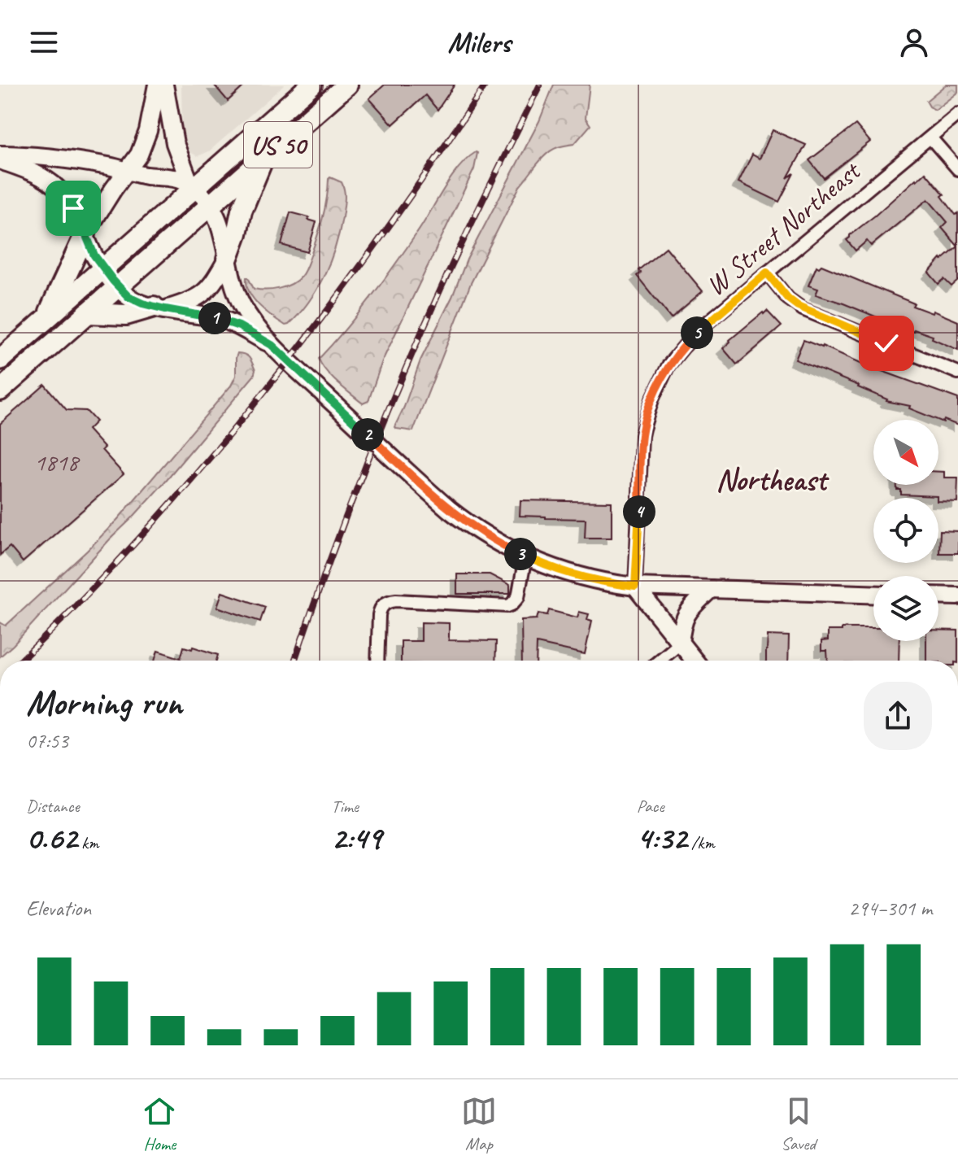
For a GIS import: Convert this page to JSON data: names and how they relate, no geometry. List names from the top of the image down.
{
  "streets": {
    "highway": ["US 50"],
    "street": ["W Street Northeast"]
  },
  "districts": ["Northeast"],
  "house_numbers": ["1818"],
  "north": "bottom right",
  "page": {
    "header": "Milers",
    "pins": [
      "1",
      "5",
      "2",
      "4",
      "3"
    ],
    "heading": ["Morning run", "07:53"],
    "stats": [
      ["Distance", "0.62 km"],
      ["Time", "2:49"],
      ["Pace", "4:32 /km"]
    ],
    "chart": ["Elevation", "294–301 m"],
    "tabs": ["Home", "Map", "Saved"]
  }
}
